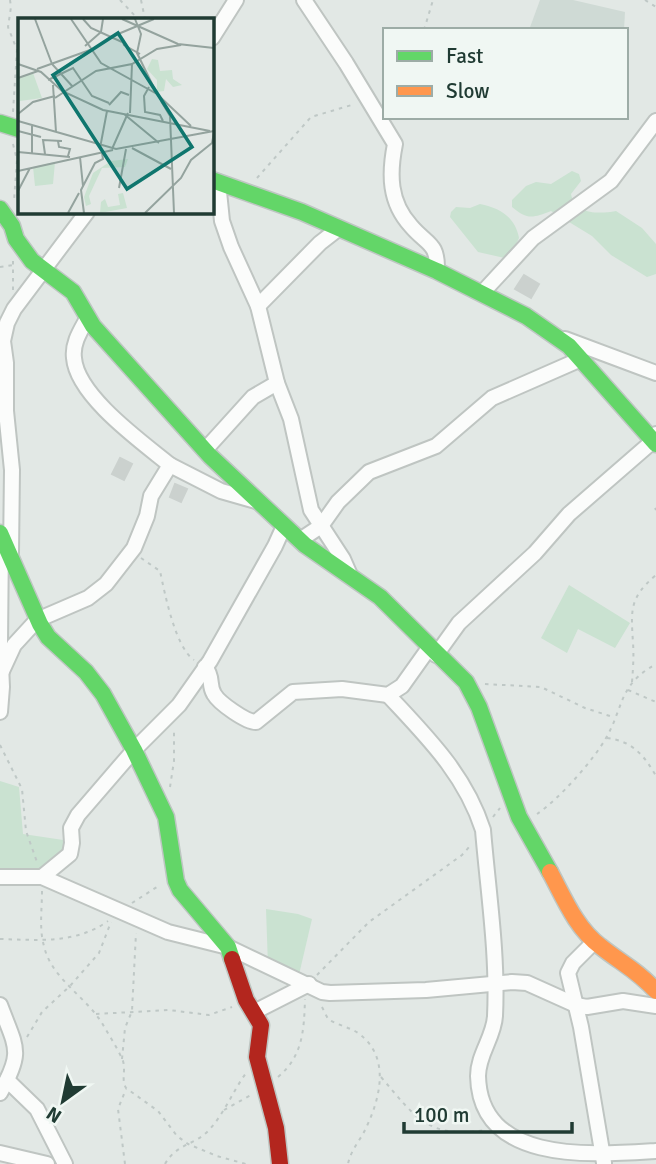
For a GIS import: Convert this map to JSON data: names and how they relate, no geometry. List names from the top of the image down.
{
  "legend": ["Fast", "Slow"],
  "scale_bar": "100 m",
  "north": "bottom left"
}
